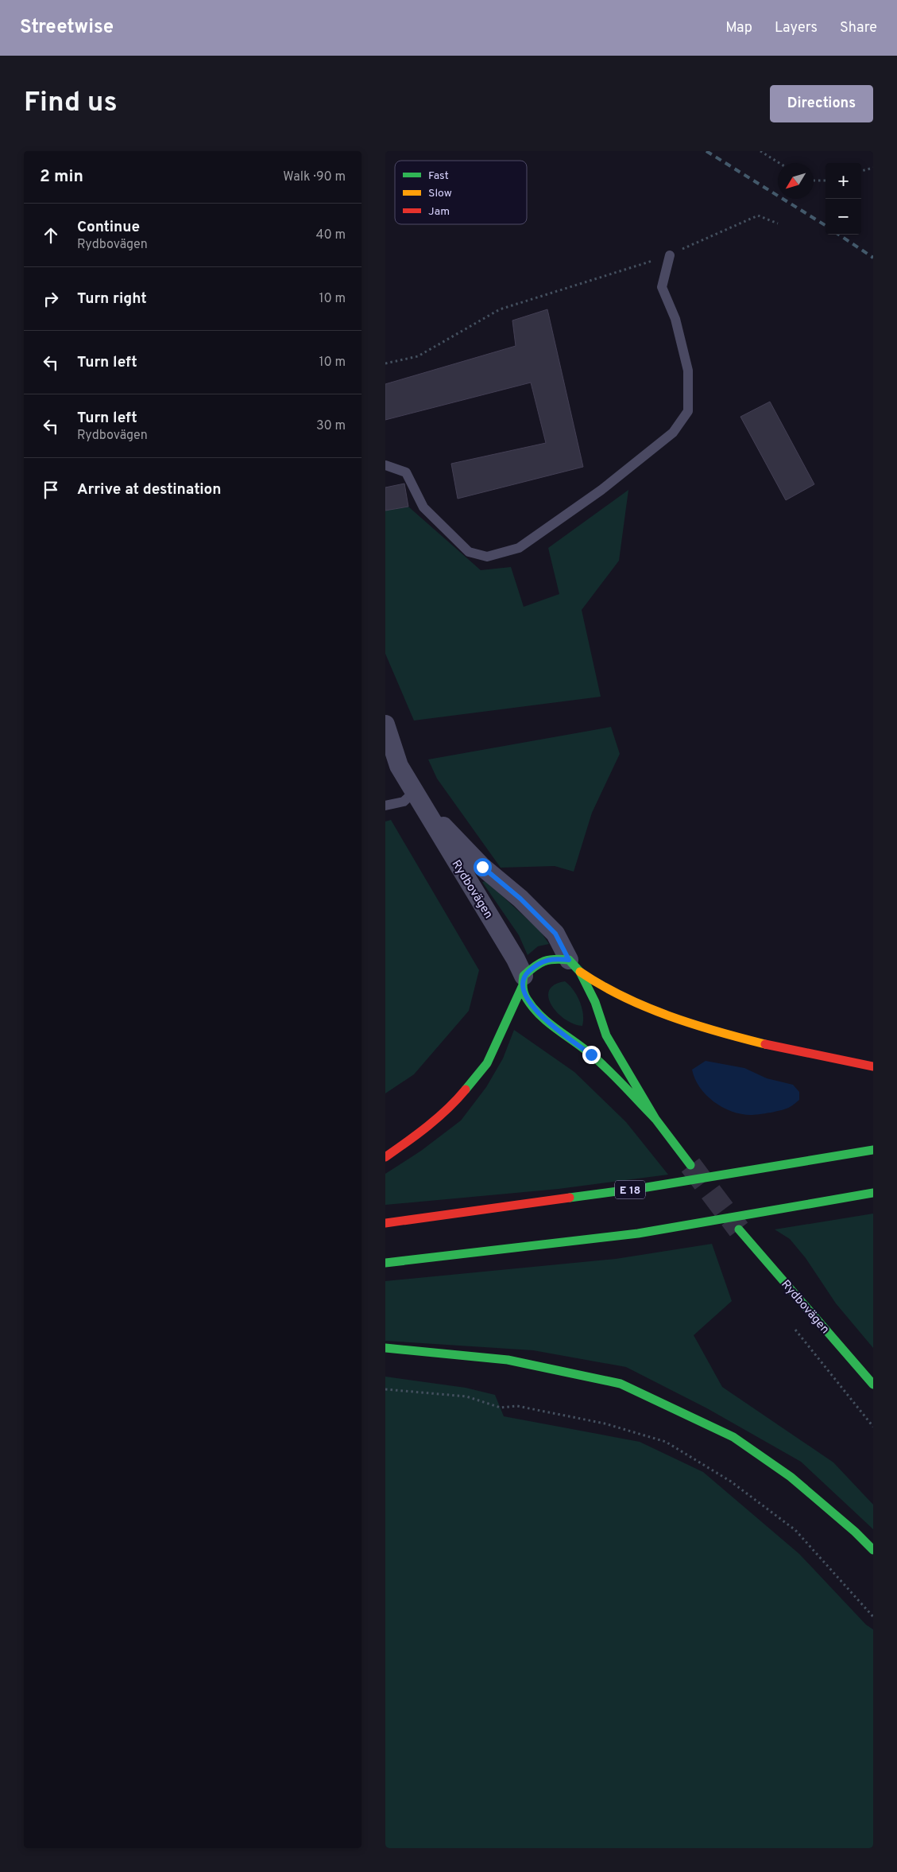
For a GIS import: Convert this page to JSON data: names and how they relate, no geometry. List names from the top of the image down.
{
  "streets": {
    "main road": ["Rydbovägen", "E 18"]
  },
  "legend": ["Fast", "Slow", "Jam"],
  "north": "bottom left",
  "page": {
    "header": "Streetwise",
    "nav": ["Map", "Layers", "Share"],
    "buttons": "Directions",
    "title": "Find us",
    "heading": ["2 min", "Walk · 90 m"],
    "map_buttons": ["+", "−"],
    "list": [
      ["Continue", "Rydbovägen", "40 m"],
      ["Turn right", "10 m"],
      ["Turn left", "10 m"],
      ["Turn left", "Rydbovägen", "30 m"],
      "Arrive at destination"
    ]
  }
}
